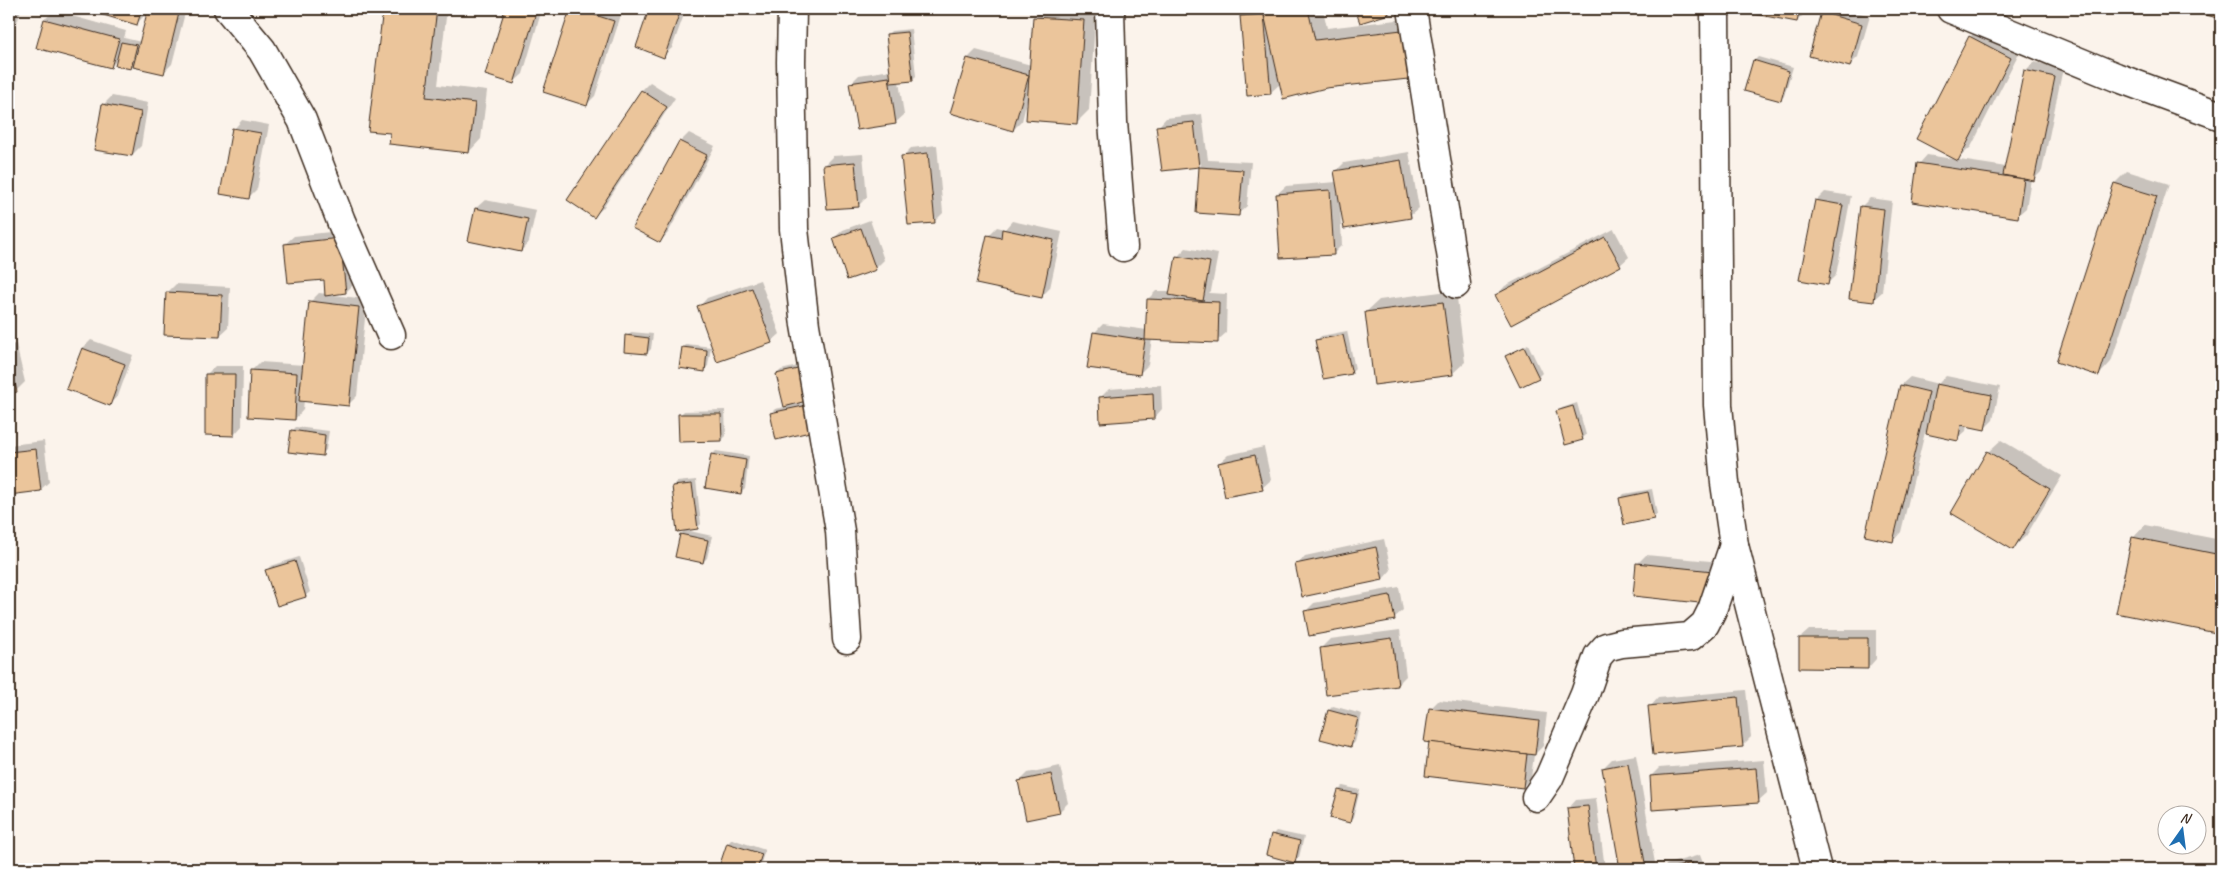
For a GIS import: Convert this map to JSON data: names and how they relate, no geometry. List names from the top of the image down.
{
  "north": "top"
}
